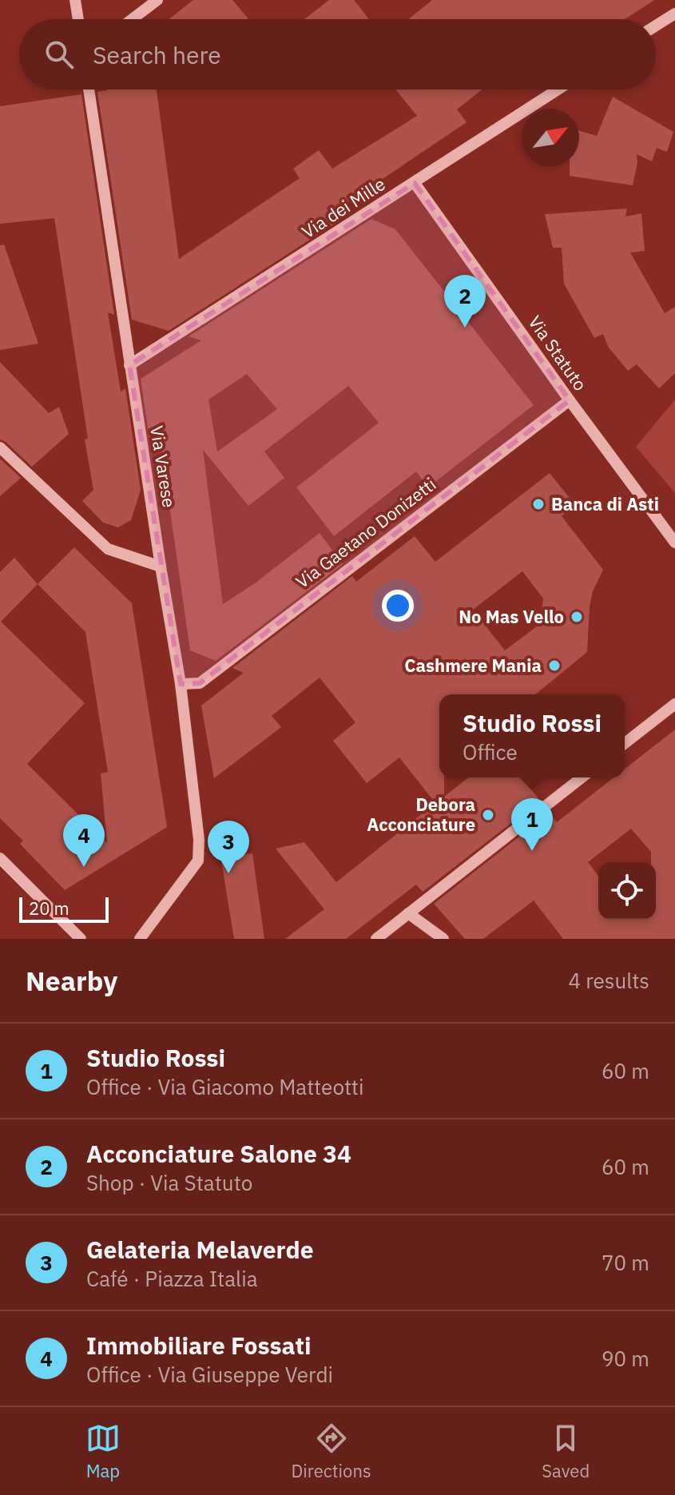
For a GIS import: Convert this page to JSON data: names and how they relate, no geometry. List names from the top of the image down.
{
  "streets": {
    "street": [
      "Via dei Mille",
      "Via Statuto",
      "Via Varese",
      "Via Gaetano Donizetti"
    ]
  },
  "crossings": [
    ["Via dei Mille", "Via Statuto"],
    ["Via dei Mille", "Via Varese"],
    ["Via Statuto", "Via Gaetano Donizetti"],
    ["Via Varese", "Via Gaetano Donizetti"]
  ],
  "places": [
    "Banca di Asti",
    "No Mas Vello",
    "Cashmere Mania",
    "Debora Acconciature"
  ],
  "scale_bar": "20 m",
  "north": "top right",
  "page": {
    "search": "Search here",
    "pins": [
      "2",
      "1",
      "4",
      "3"
    ],
    "popup": ["Studio Rossi", "Office"],
    "scale": "20 m",
    "heading": ["Nearby", "4 results"],
    "list": [
      {
        "mark": "1",
        "name": "Studio Rossi",
        "note": "Office · Via Giacomo Matteotti",
        "value": "60 m"
      },
      {
        "mark": "2",
        "name": "Acconciature Salone 34",
        "note": "Shop · Via Statuto",
        "value": "60 m"
      },
      {
        "mark": "3",
        "name": "Gelateria Melaverde",
        "note": "Café · Piazza Italia",
        "value": "70 m"
      },
      {
        "mark": "4",
        "name": "Immobiliare Fossati",
        "note": "Office · Via Giuseppe Verdi",
        "value": "90 m"
      }
    ],
    "nav": ["Map", "Directions", "Saved"]
  }
}
